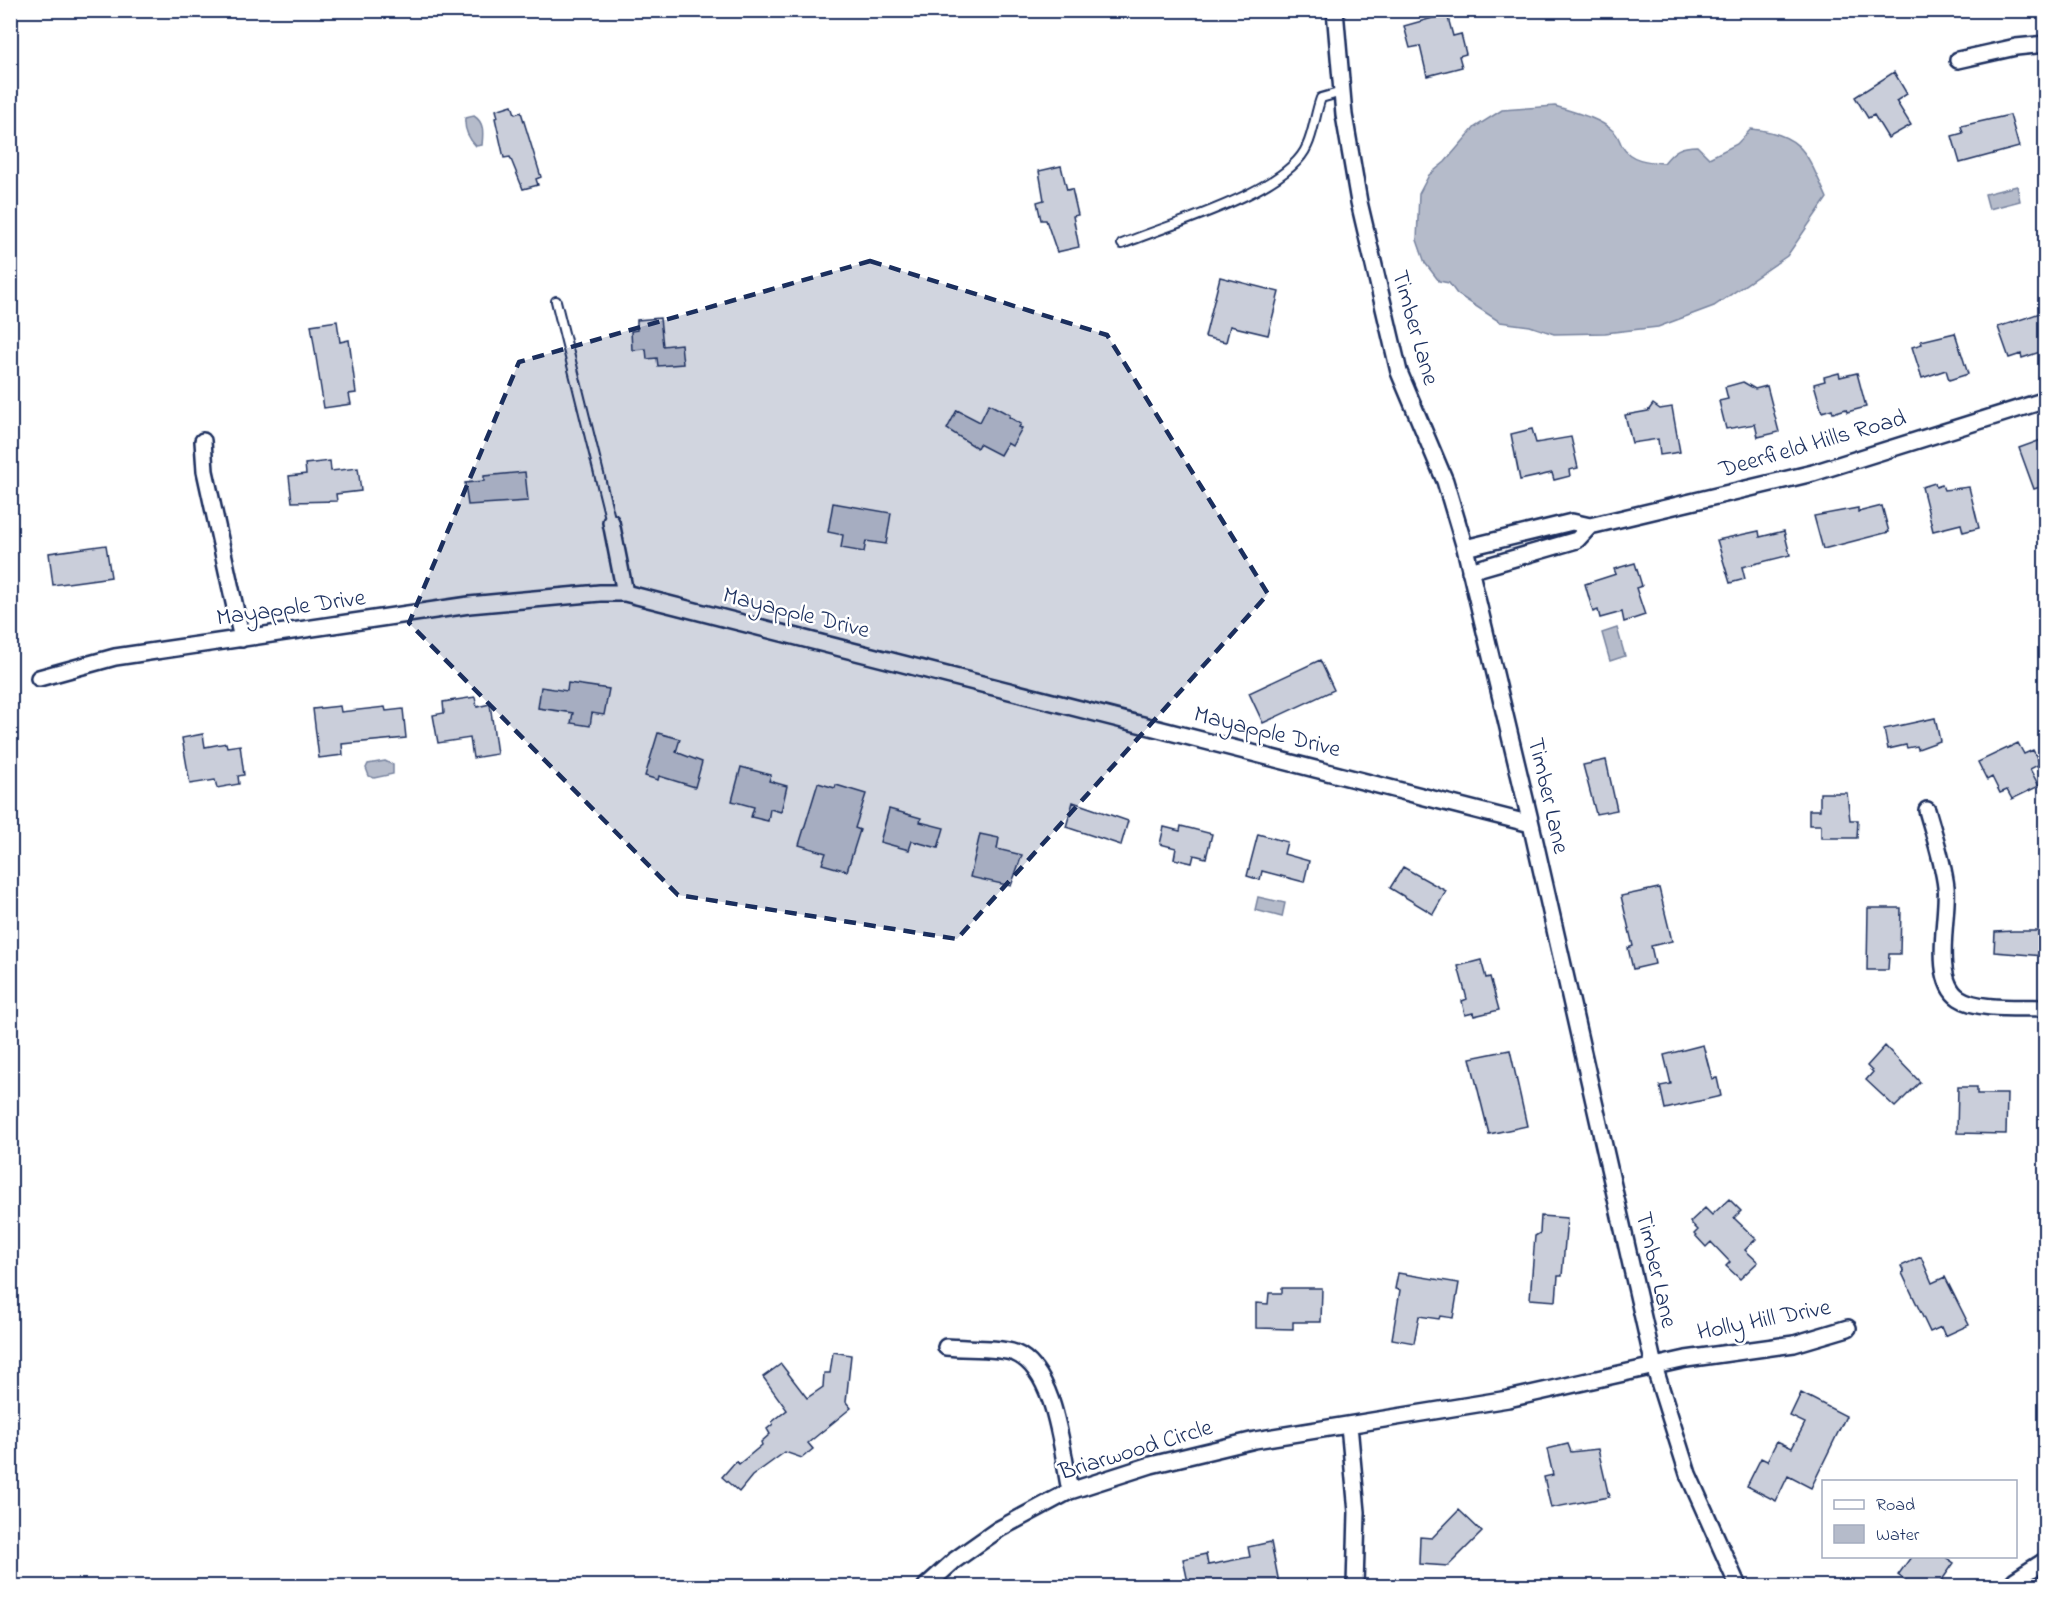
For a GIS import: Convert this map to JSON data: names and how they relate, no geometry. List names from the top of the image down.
{
  "streets": {
    "street": [
      "Timber Lane",
      "Deerfield Hills Road",
      "Mayapple Drive",
      "Holly Hill Drive",
      "Briarwood Circle"
    ]
  },
  "crossings": [
    ["Timber Lane", "Deerfield Hills Road"],
    ["Timber Lane", "Mayapple Drive"],
    ["Timber Lane", "Holly Hill Drive"],
    ["Timber Lane", "Briarwood Circle"],
    ["Holly Hill Drive", "Briarwood Circle"]
  ],
  "legend": ["Road", "Water"]
}
